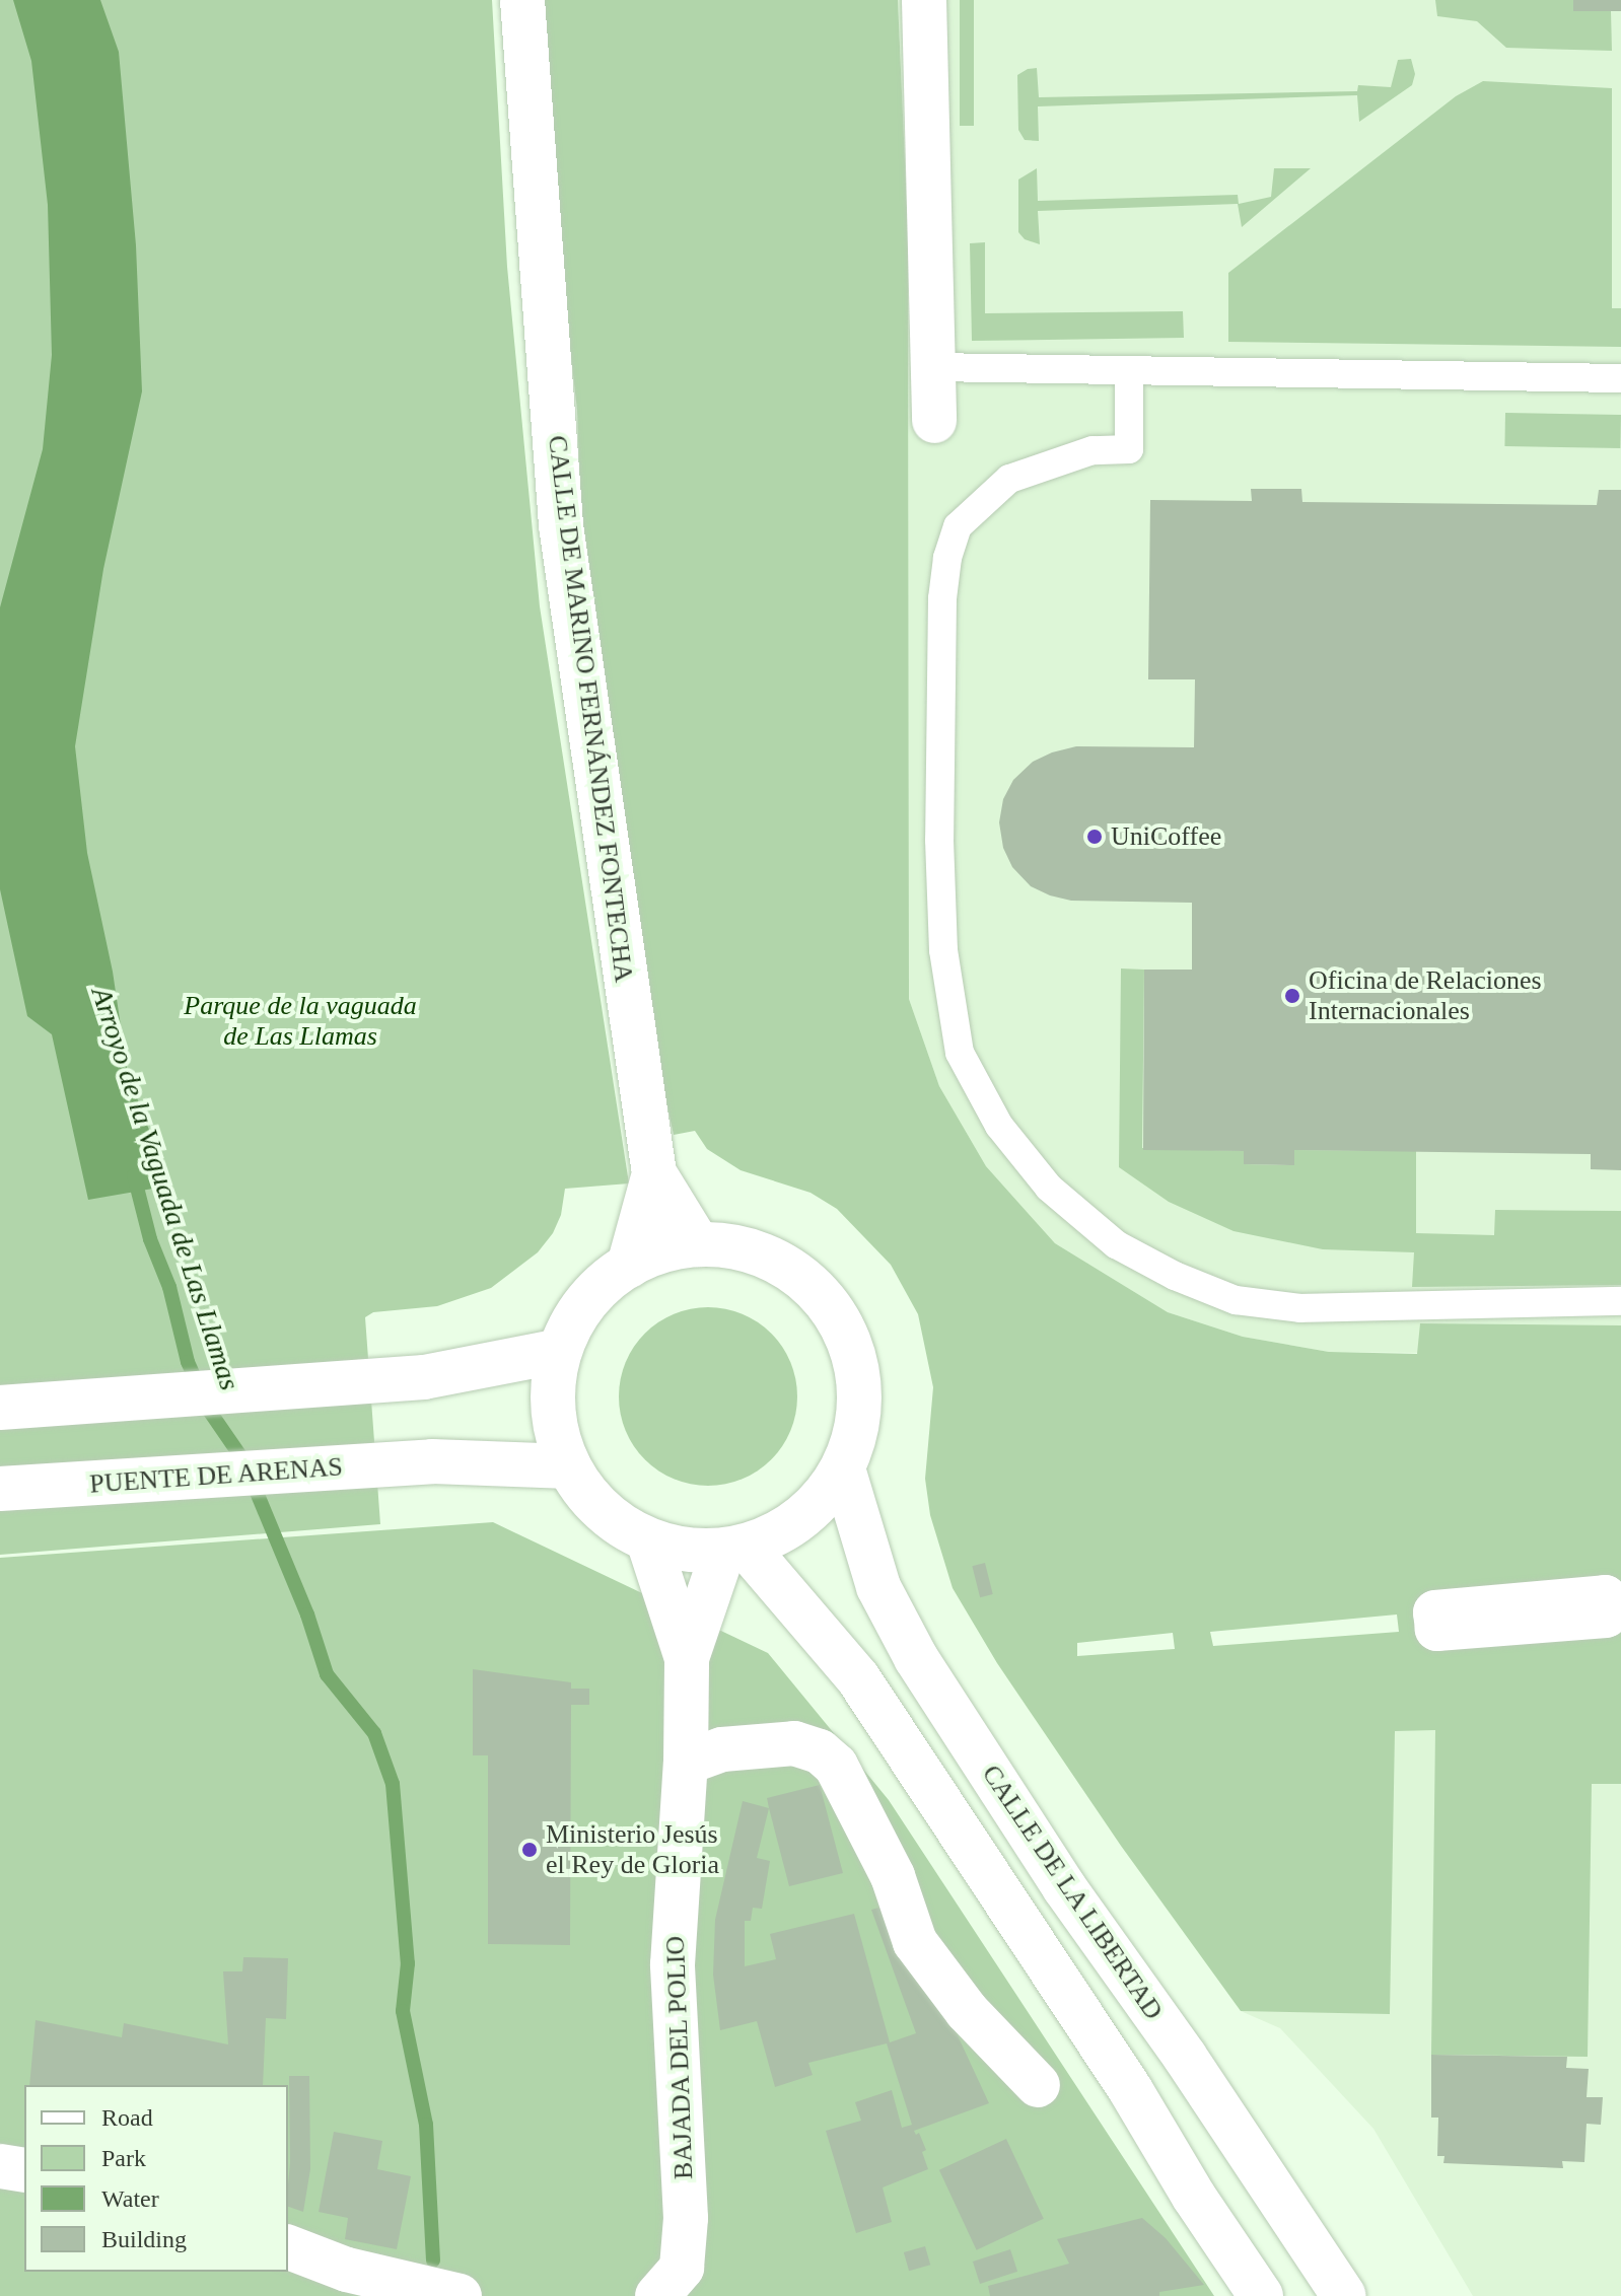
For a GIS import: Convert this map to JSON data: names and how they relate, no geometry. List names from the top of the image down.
{
  "streets": {
    "street": [
      "CALLE DE MARINO FERNÁNDEZ FONTECHA",
      "PUENTE DE ARENAS",
      "CALLE DE LA LIBERTAD",
      "BAJADA DEL POLIO"
    ]
  },
  "water": ["Arroyo de la Vaguada de Las Llamas"],
  "parks": ["Parque de la vaguada de Las Llamas"],
  "places": ["UniCoffee", "Oficina de Relaciones Internacionales", "Ministerio Jesús el Rey de Gloria"],
  "legend": [
    "Road",
    "Park",
    "Water",
    "Building"
  ]
}
